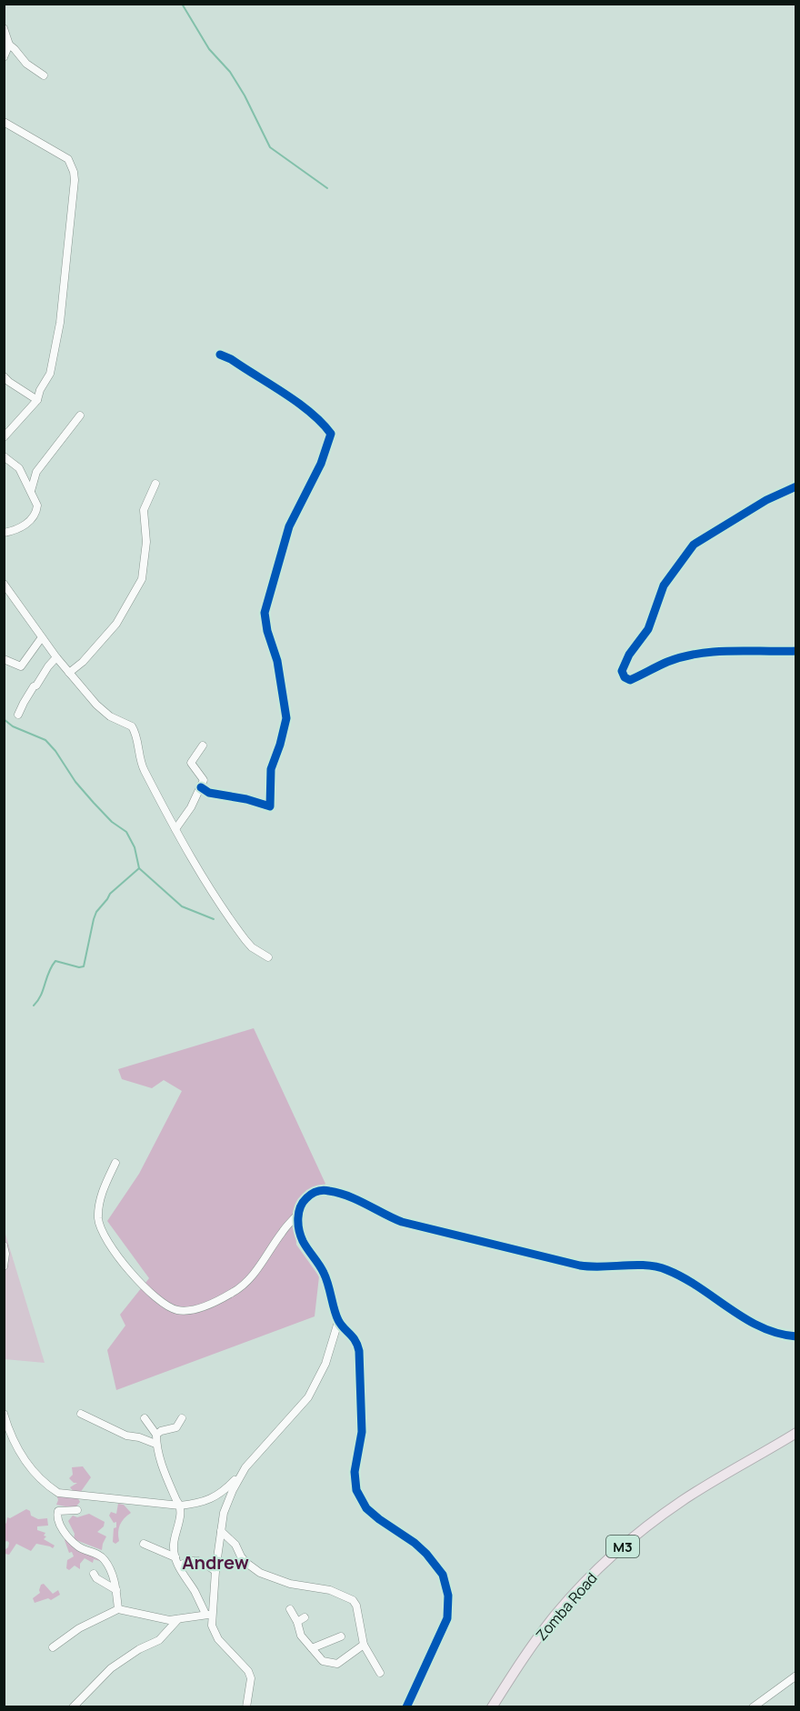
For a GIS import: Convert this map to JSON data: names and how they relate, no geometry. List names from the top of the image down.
{
  "streets": {
    "highway": ["M3", "Zomba Road"]
  },
  "districts": ["Andrew"]
}
